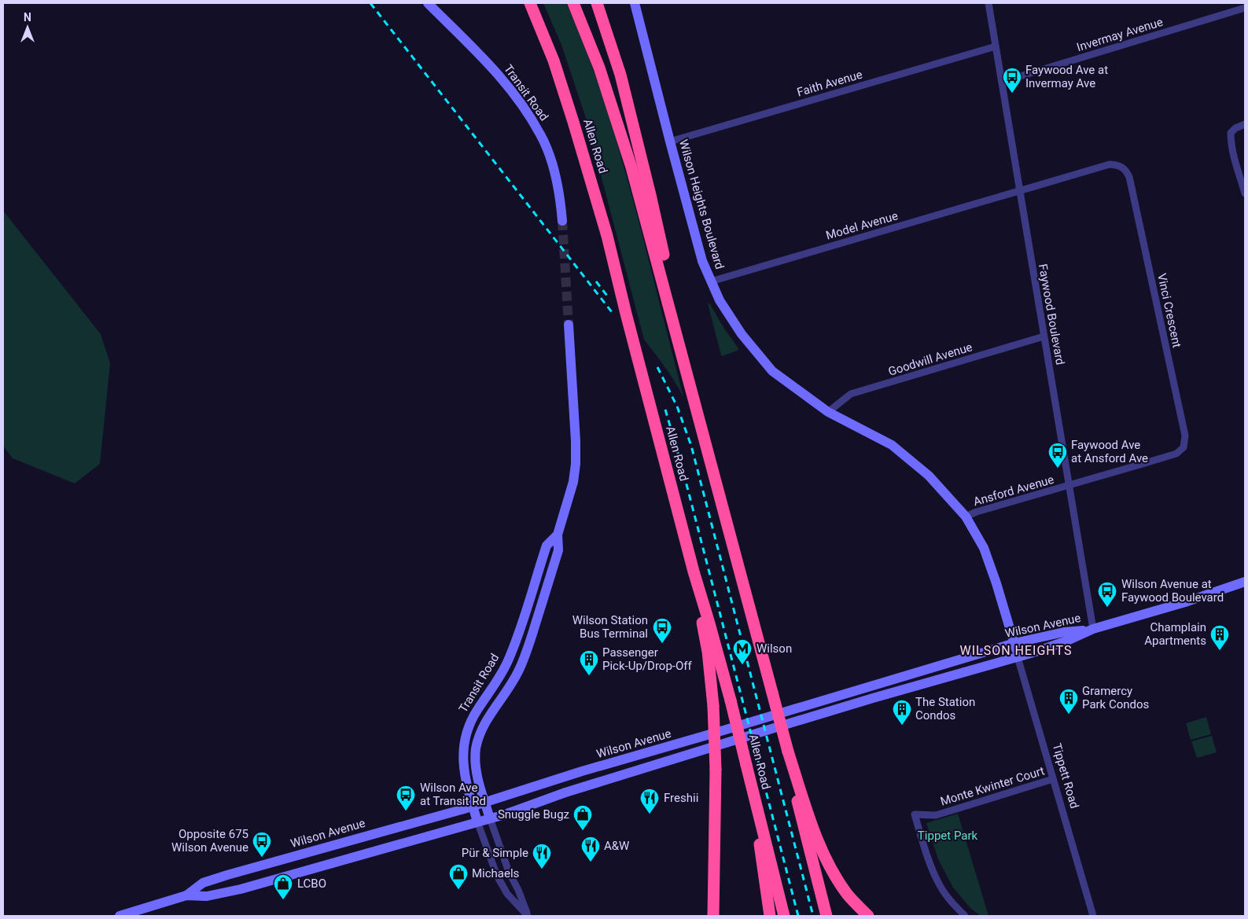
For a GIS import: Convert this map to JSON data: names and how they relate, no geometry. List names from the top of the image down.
{
  "streets": {
    "highway": ["Allen Road"],
    "main road": [
      "Transit Road",
      "Wilson Heights Boulevard",
      "Wilson Avenue",
      "Tippett Road"
    ],
    "street": [
      "Invermay Avenue",
      "Faith Avenue",
      "Model Avenue",
      "Vinci Crescent",
      "Faywood Boulevard",
      "Goodwill Avenue",
      "Ansford Avenue",
      "Monte Kwinter Court"
    ]
  },
  "crossings": [
    ["Invermay Avenue", "Faywood Boulevard"],
    ["Faith Avenue", "Wilson Heights Boulevard"],
    ["Faith Avenue", "Faywood Boulevard"],
    ["Transit Road", "Wilson Avenue"],
    ["Wilson Heights Boulevard", "Model Avenue"],
    ["Wilson Heights Boulevard", "Goodwill Avenue"],
    ["Wilson Heights Boulevard", "Ansford Avenue"],
    ["Wilson Heights Boulevard", "Wilson Avenue"],
    ["Wilson Heights Boulevard", "Tippett Road"],
    ["Model Avenue", "Vinci Crescent"],
    ["Model Avenue", "Faywood Boulevard"],
    ["Vinci Crescent", "Faywood Boulevard"],
    ["Vinci Crescent", "Ansford Avenue"],
    ["Faywood Boulevard", "Goodwill Avenue"],
    ["Faywood Boulevard", "Ansford Avenue"],
    ["Faywood Boulevard", "Wilson Avenue"],
    ["Wilson Avenue", "Tippett Road"],
    ["Tippett Road", "Monte Kwinter Court"]
  ],
  "districts": ["WILSON HEIGHTS"],
  "parks": ["Tippet Park"],
  "places": {
    "bus stop": [
      "Faywood Ave at Invermay Ave",
      "Faywood Ave at Ansford Ave",
      "Wilson Avenue at Faywood Boulevard",
      "Wilson Station Bus Terminal",
      "Wilson Ave at Transit Rd",
      "Opposite 675 Wilson Avenue"
    ],
    "building": [
      "Champlain Apartments",
      "Passenger Pick-Up/Drop-Off",
      "Gramercy Park Condos",
      "The Station Condos"
    ],
    "metro station": ["Wilson"],
    "restaurant": ["Freshii", "A&W", "Pür & Simple"],
    "shop": ["Snuggle Bugz", "Michaels", "LCBO"]
  },
  "north": "top"
}
